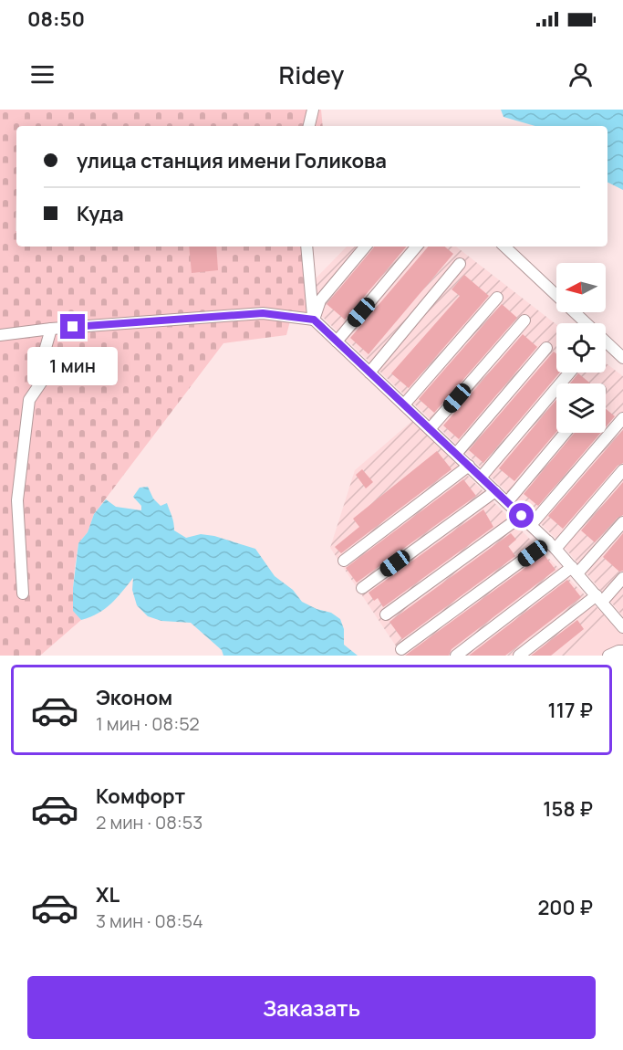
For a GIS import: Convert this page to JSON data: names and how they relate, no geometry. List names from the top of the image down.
{
  "north": "left",
  "page": {
    "status": "08:50",
    "header": "Ridey",
    "banner": ["улица станция имени Голикова", "Куда"],
    "bubble": "1 мин",
    "list": [
      {
        "name": "Эконом",
        "note": "1 мин · 08:52",
        "value": "117 ₽"
      },
      {
        "name": "Комфорт",
        "note": "2 мин · 08:53",
        "value": "158 ₽"
      },
      {
        "name": "XL",
        "note": "3 мин · 08:54",
        "value": "200 ₽"
      }
    ],
    "buttons": "Заказать"
  }
}
